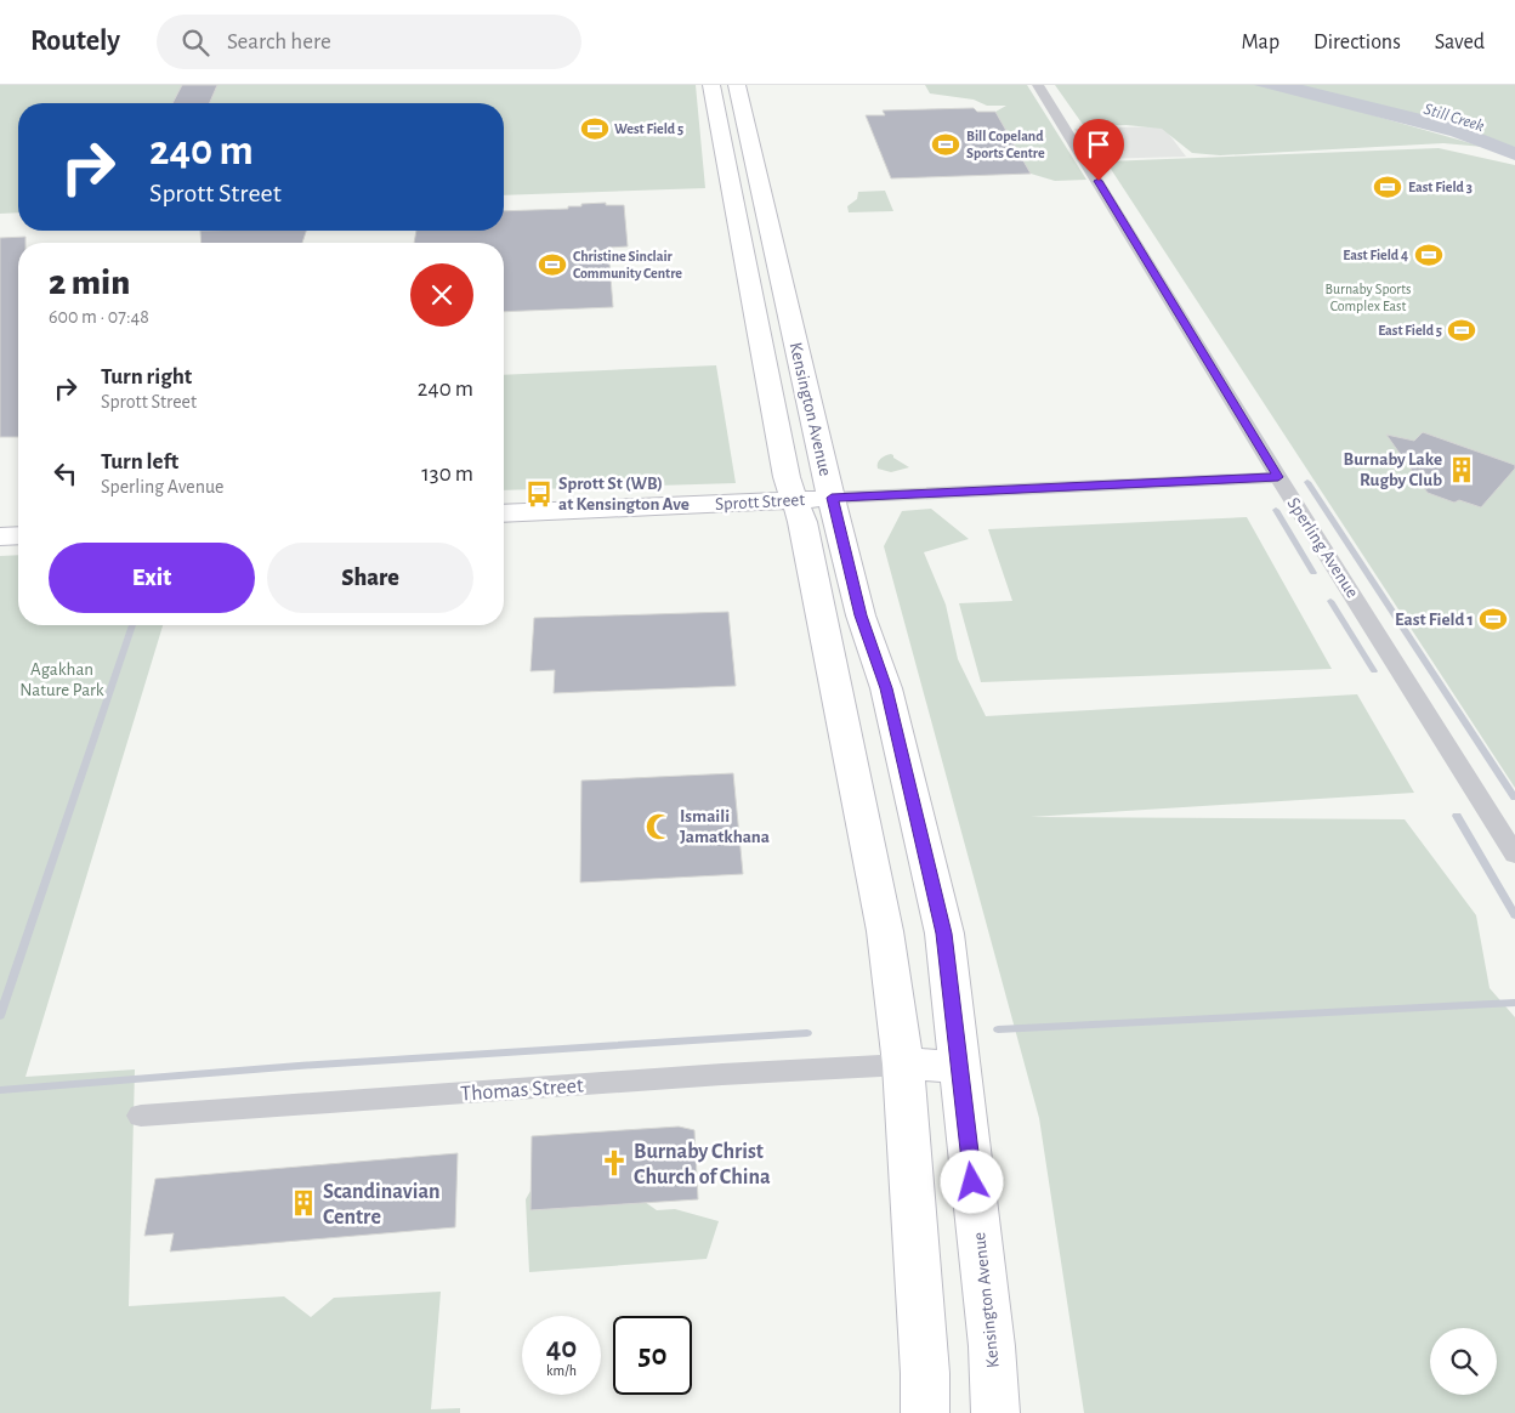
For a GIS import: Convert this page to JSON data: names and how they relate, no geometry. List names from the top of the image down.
{
  "streets": {
    "main road": ["Kensington Avenue", "Sprott Street"],
    "street": ["Sperling Avenue", "Thomas Street"]
  },
  "crossings": [
    ["Kensington Avenue", "Sprott Street"],
    ["Kensington Avenue", "Thomas Street"],
    ["Sprott Street", "Sperling Avenue"]
  ],
  "water": ["Still Creek"],
  "parks": ["Burnaby Sports Complex East", "Agakhan Nature Park"],
  "places": {
    "sports": [
      "West Field 5",
      "Bill Copeland Sports Centre",
      "East Field 3",
      "East Field 4",
      "Christine Sinclair Community Centre",
      "East Field 5",
      "East Field 1"
    ],
    "building": ["Burnaby Lake Rugby Club", "Scandinavian Centre"],
    "bus stop": ["Sprott St (WB) at Kensington Ave"],
    "mosque": ["Ismaili Jamatkhana"],
    "church": ["Burnaby Christ Church of China"]
  },
  "page": {
    "header": "Routely",
    "search": "Search here",
    "nav": ["Map", "Directions", "Saved"],
    "turn": ["240 m", "Sprott Street"],
    "heading": ["2 min", "600 m · 07:48"],
    "list": [
      {
        "name": "Turn right",
        "note": "Sprott Street",
        "value": "240 m"
      },
      {
        "name": "Turn left",
        "note": "Sperling Avenue",
        "value": "130 m"
      }
    ],
    "buttons": ["Exit", "Share"],
    "speed": "40 km/h",
    "limit": "50"
  }
}
